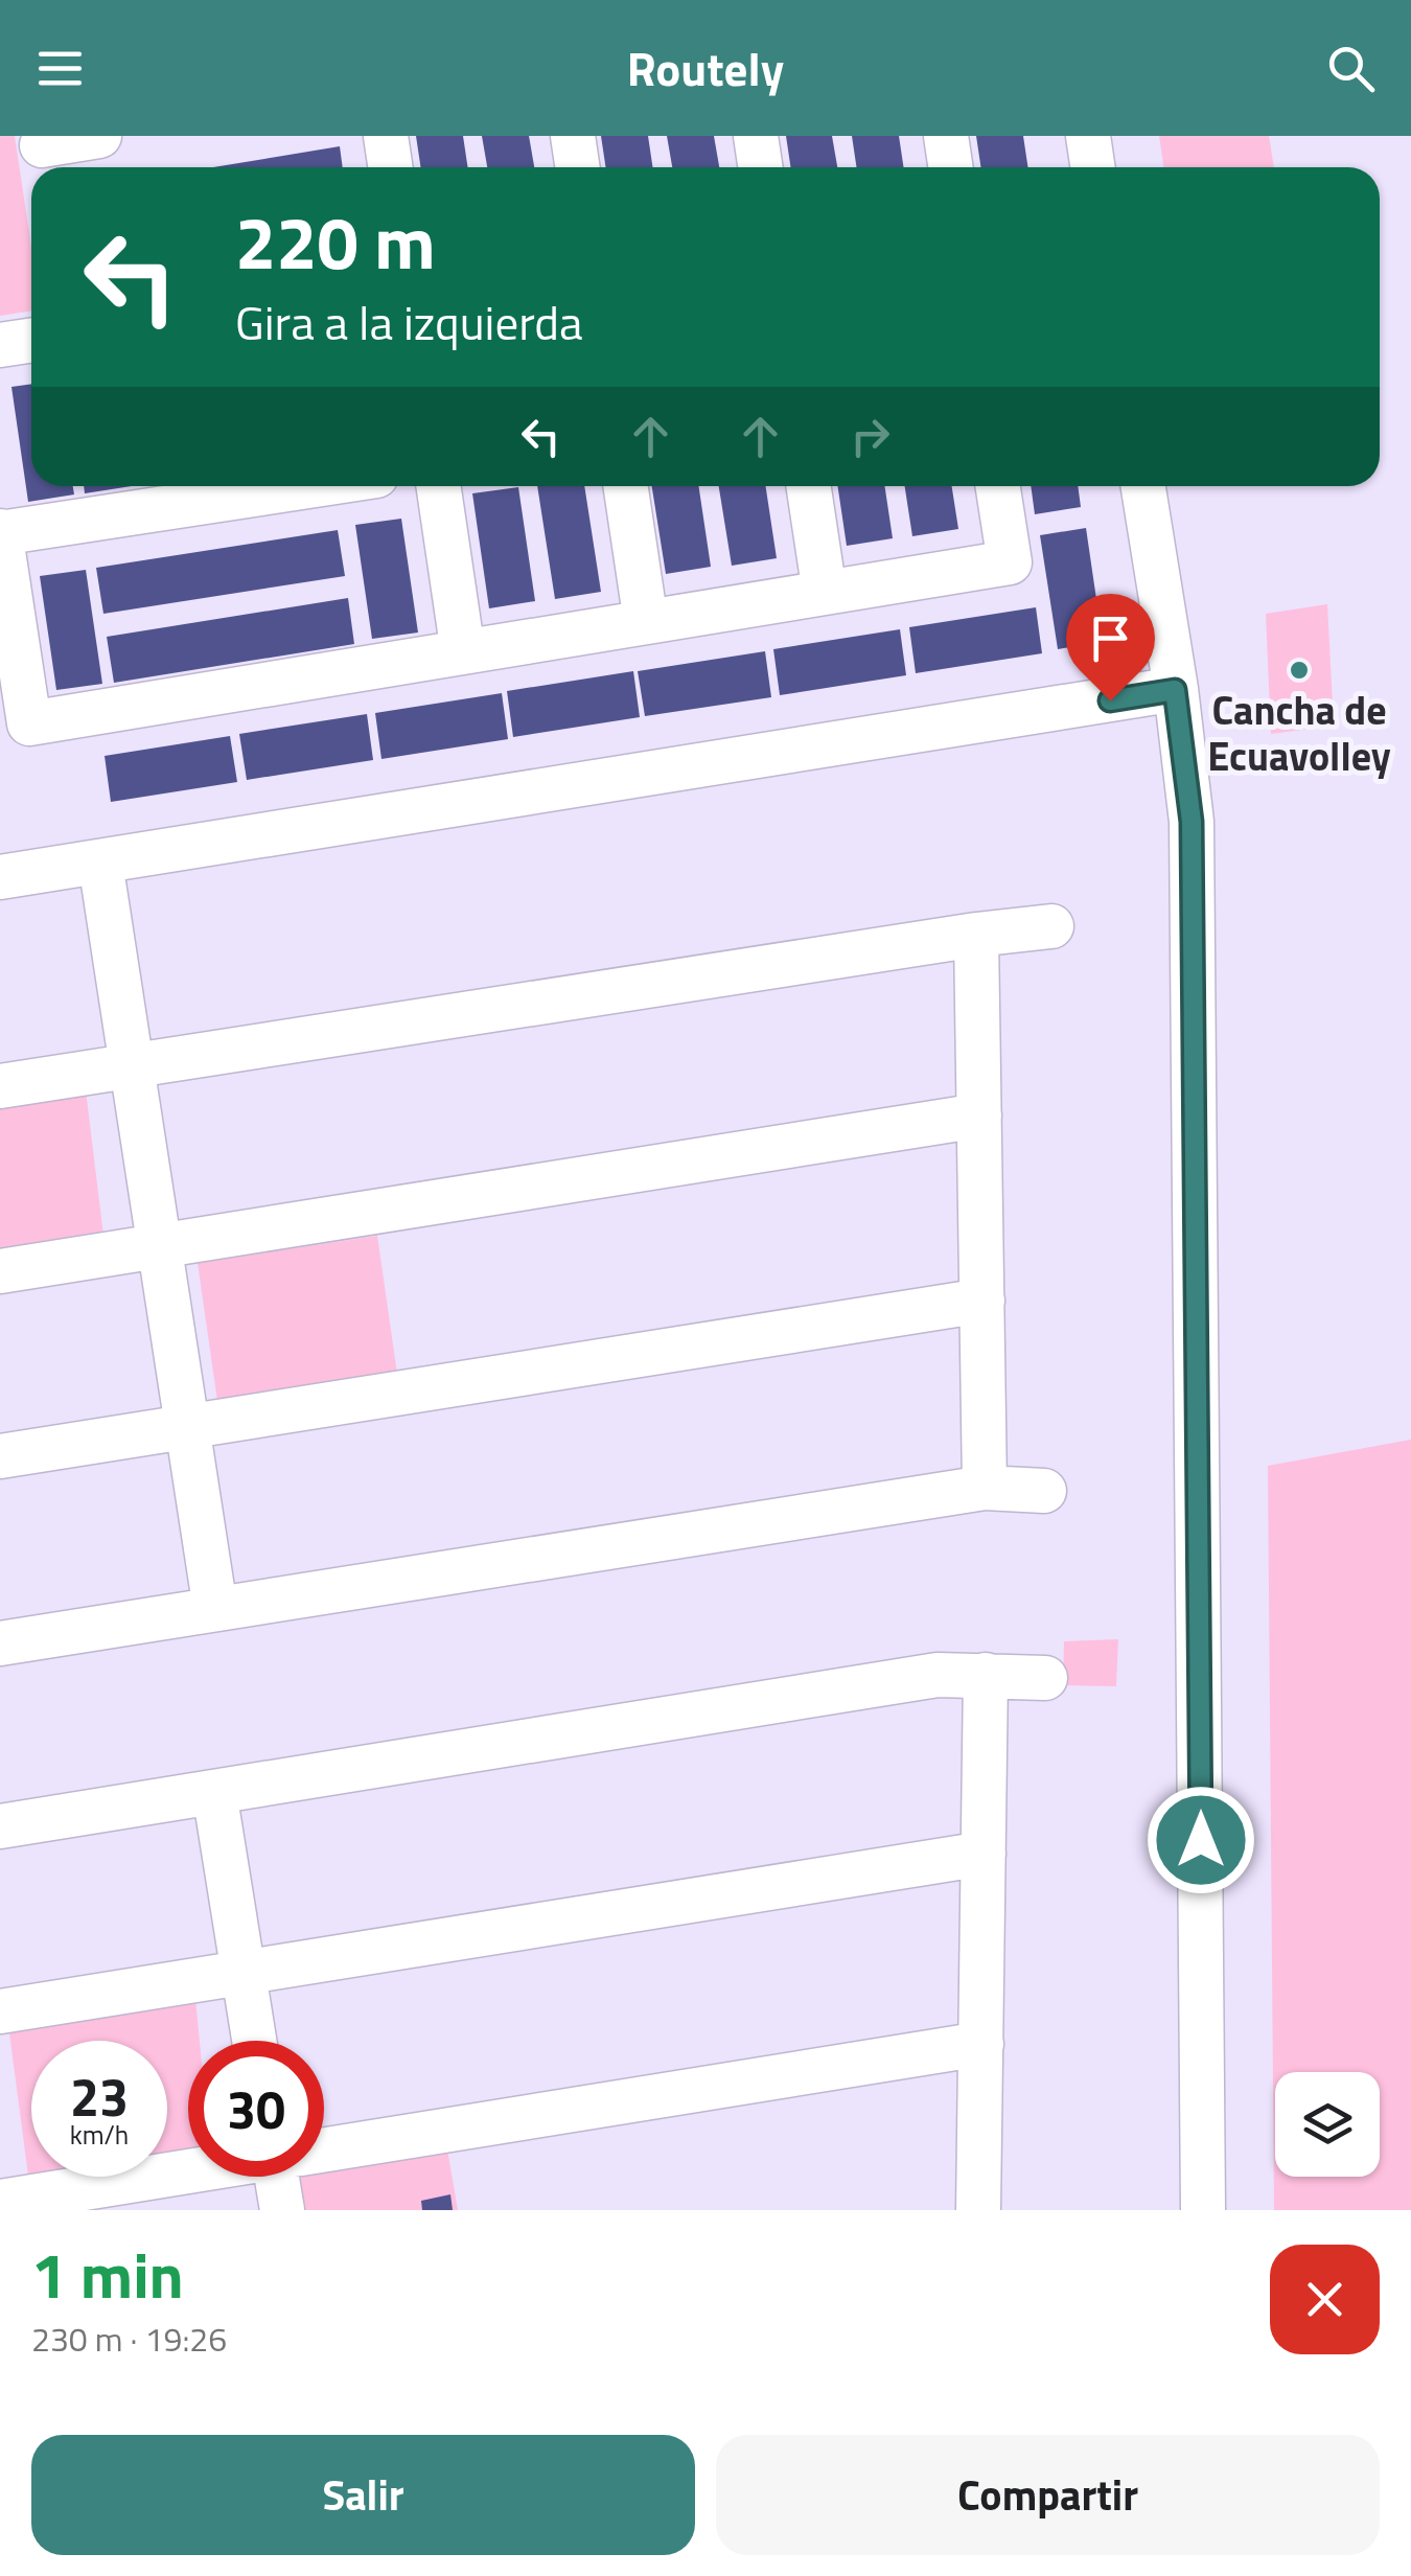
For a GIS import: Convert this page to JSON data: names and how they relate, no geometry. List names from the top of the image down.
{
  "places": ["Cancha de Ecuavolley"],
  "page": {
    "header": "Routely",
    "turn": ["220 m", "Gira a la izquierda"],
    "speed": "23 km/h",
    "limit": "30",
    "heading": ["1 min", "230 m · 19:26"],
    "buttons": ["Salir", "Compartir"]
  }
}
